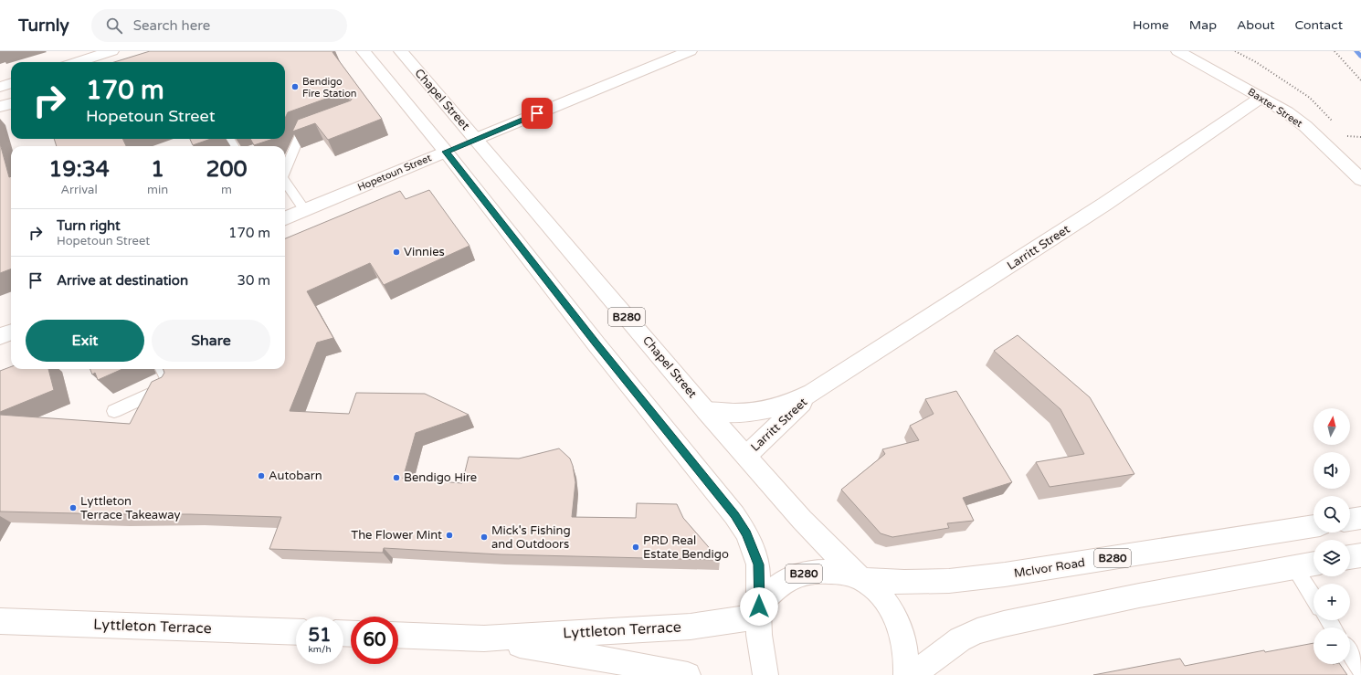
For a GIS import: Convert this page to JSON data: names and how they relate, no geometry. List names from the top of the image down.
{
  "streets": {
    "main road": [
      "Chapel Street",
      "Baxter Street",
      "Hopetoun Street",
      "Larritt Street",
      "B280",
      "McIvor Road",
      "Lyttleton Terrace"
    ]
  },
  "crossings": [
    ["Chapel Street", "Hopetoun Street"],
    ["Chapel Street", "Larritt Street"],
    ["Chapel Street", "B280"],
    ["Chapel Street", "McIvor Road"],
    ["Chapel Street", "Lyttleton Terrace"],
    ["Baxter Street", "Larritt Street"],
    ["B280", "McIvor Road"],
    ["B280", "Lyttleton Terrace"]
  ],
  "places": [
    "Bendigo Fire Station",
    "Vinnies",
    "Autobarn",
    "Bendigo Hire",
    "Lyttleton Terrace Takeaway",
    "The Flower Mint",
    "Mick's Fishing and Outdoors",
    "PRD Real Estate Bendigo"
  ],
  "north": "top",
  "page": {
    "header": "Turnly",
    "search": "Search here",
    "nav": [
      "Home",
      "Map",
      "About",
      "Contact"
    ],
    "turn": ["170 m", "Hopetoun Street"],
    "eta": [
      "19:34",
      "Arrival",
      "1",
      "min",
      "200",
      "m"
    ],
    "list": [
      {
        "name": "Turn right",
        "note": "Hopetoun Street",
        "value": "170 m"
      },
      {
        "name": "Arrive at destination",
        "value": "30 m"
      }
    ],
    "buttons": ["Exit", "Share"],
    "map_buttons": ["+", "−"],
    "speed": "51 km/h",
    "limit": "60"
  }
}
